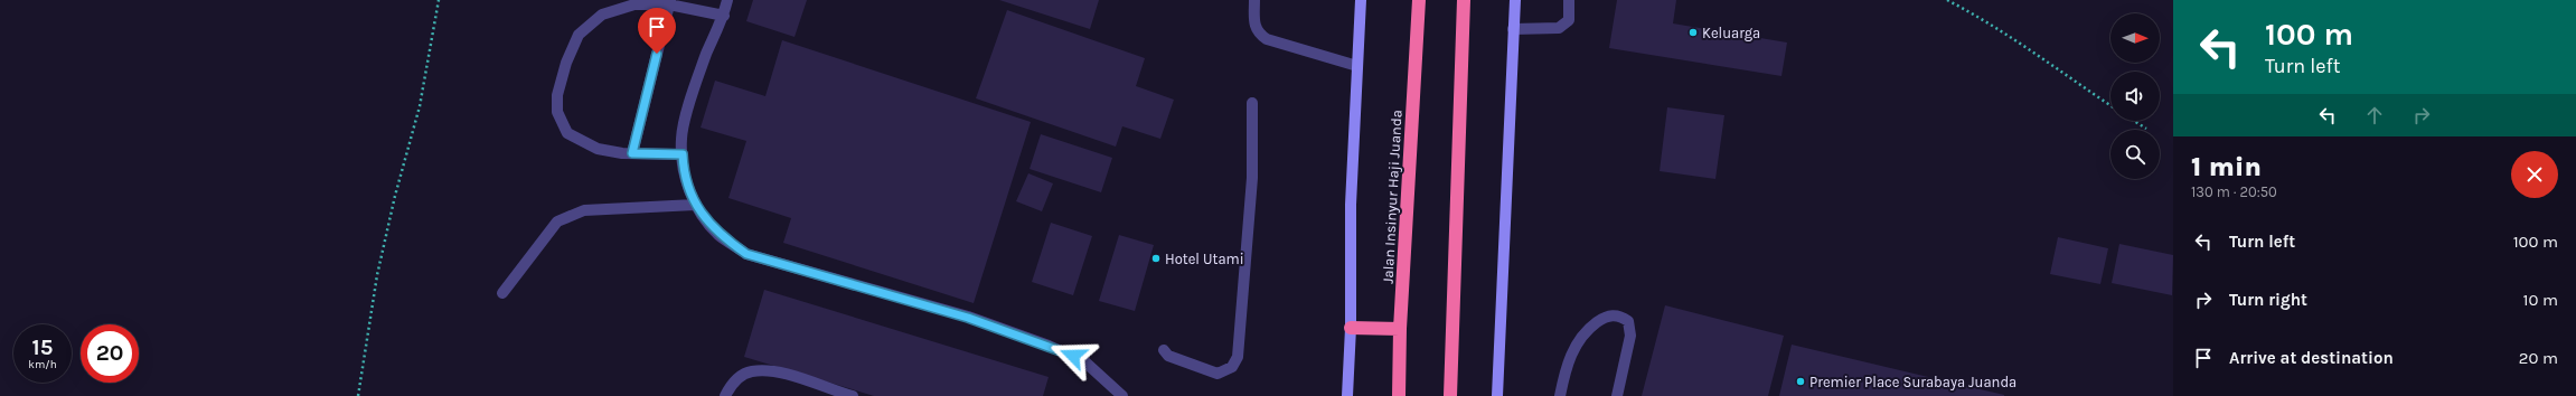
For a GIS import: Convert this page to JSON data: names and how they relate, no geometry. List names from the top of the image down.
{
  "streets": {
    "highway": ["Jalan Insinyur Haji Juanda"]
  },
  "places": ["Keluarga", "Hotel Utami", "Premier Place Surabaya Juanda"],
  "north": "right",
  "page": {
    "turn": ["100 m", "Turn left"],
    "heading": ["1 min", "130 m · 20:50"],
    "list": [
      {
        "name": "Turn left",
        "value": "100 m"
      },
      {
        "name": "Turn right",
        "value": "10 m"
      },
      {
        "name": "Arrive at destination",
        "value": "20 m"
      }
    ],
    "speed": "15 km/h",
    "limit": "20"
  }
}
